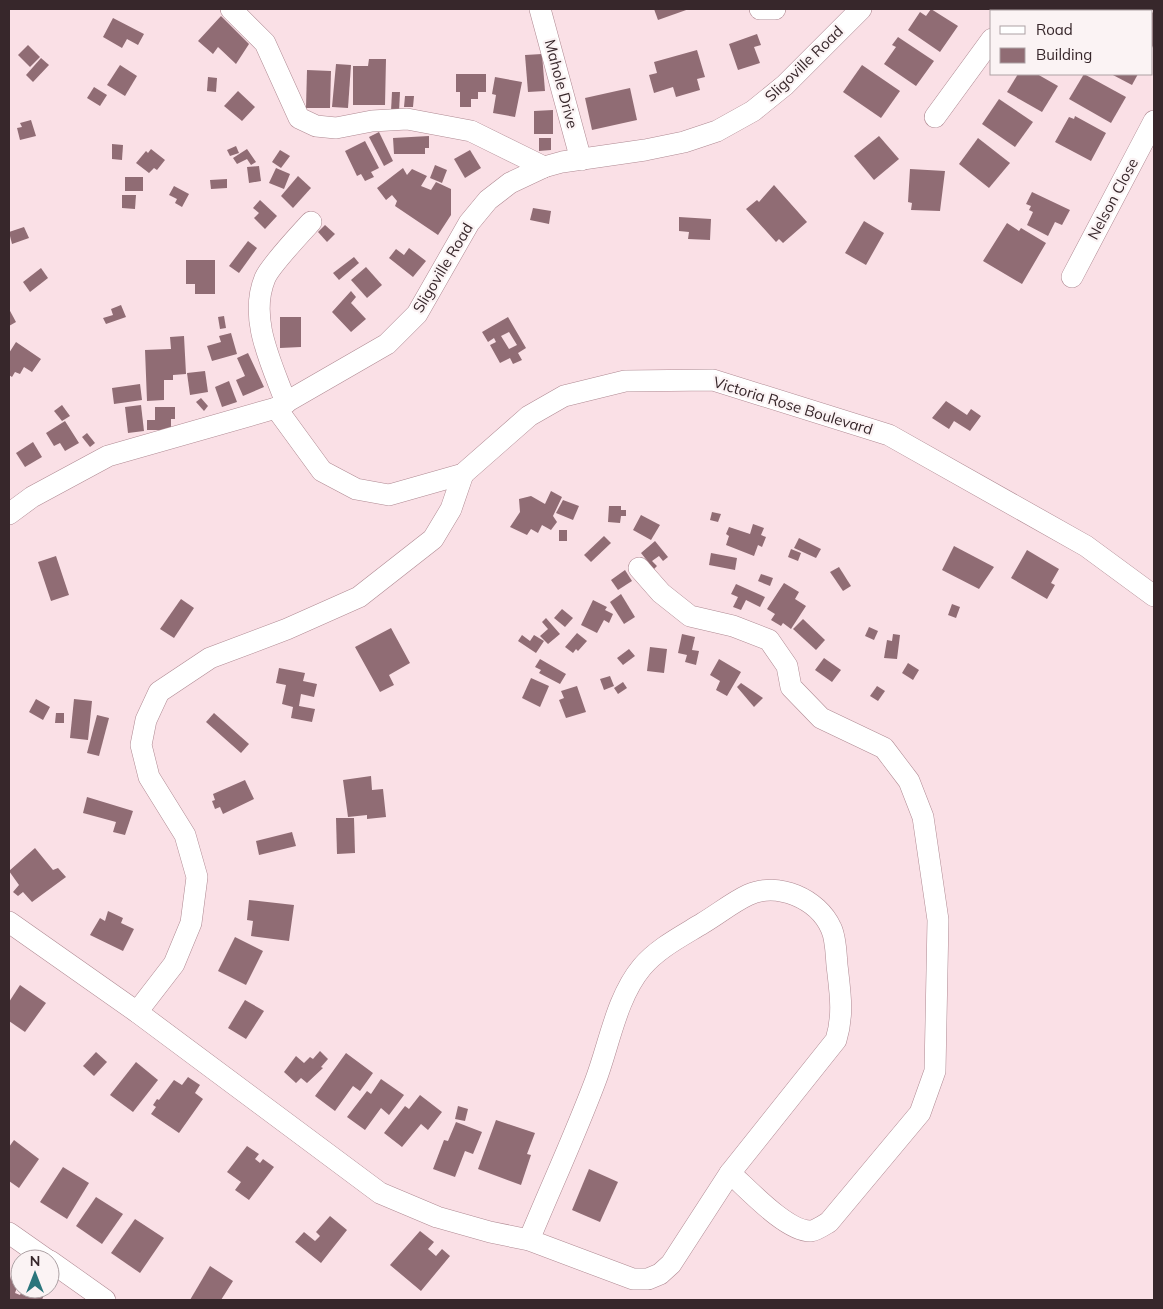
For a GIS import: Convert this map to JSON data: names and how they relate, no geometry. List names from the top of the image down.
{
  "streets": {
    "street": [
      "Sligoville Road",
      "Mahole Drive",
      "Nelson Close",
      "Victoria Rose Boulevard"
    ]
  },
  "crossings": [
    ["Sligoville Road", "Mahole Drive"],
    ["Sligoville Road", "Victoria Rose Boulevard"]
  ],
  "legend": ["Road", "Building"],
  "north": "top"
}
